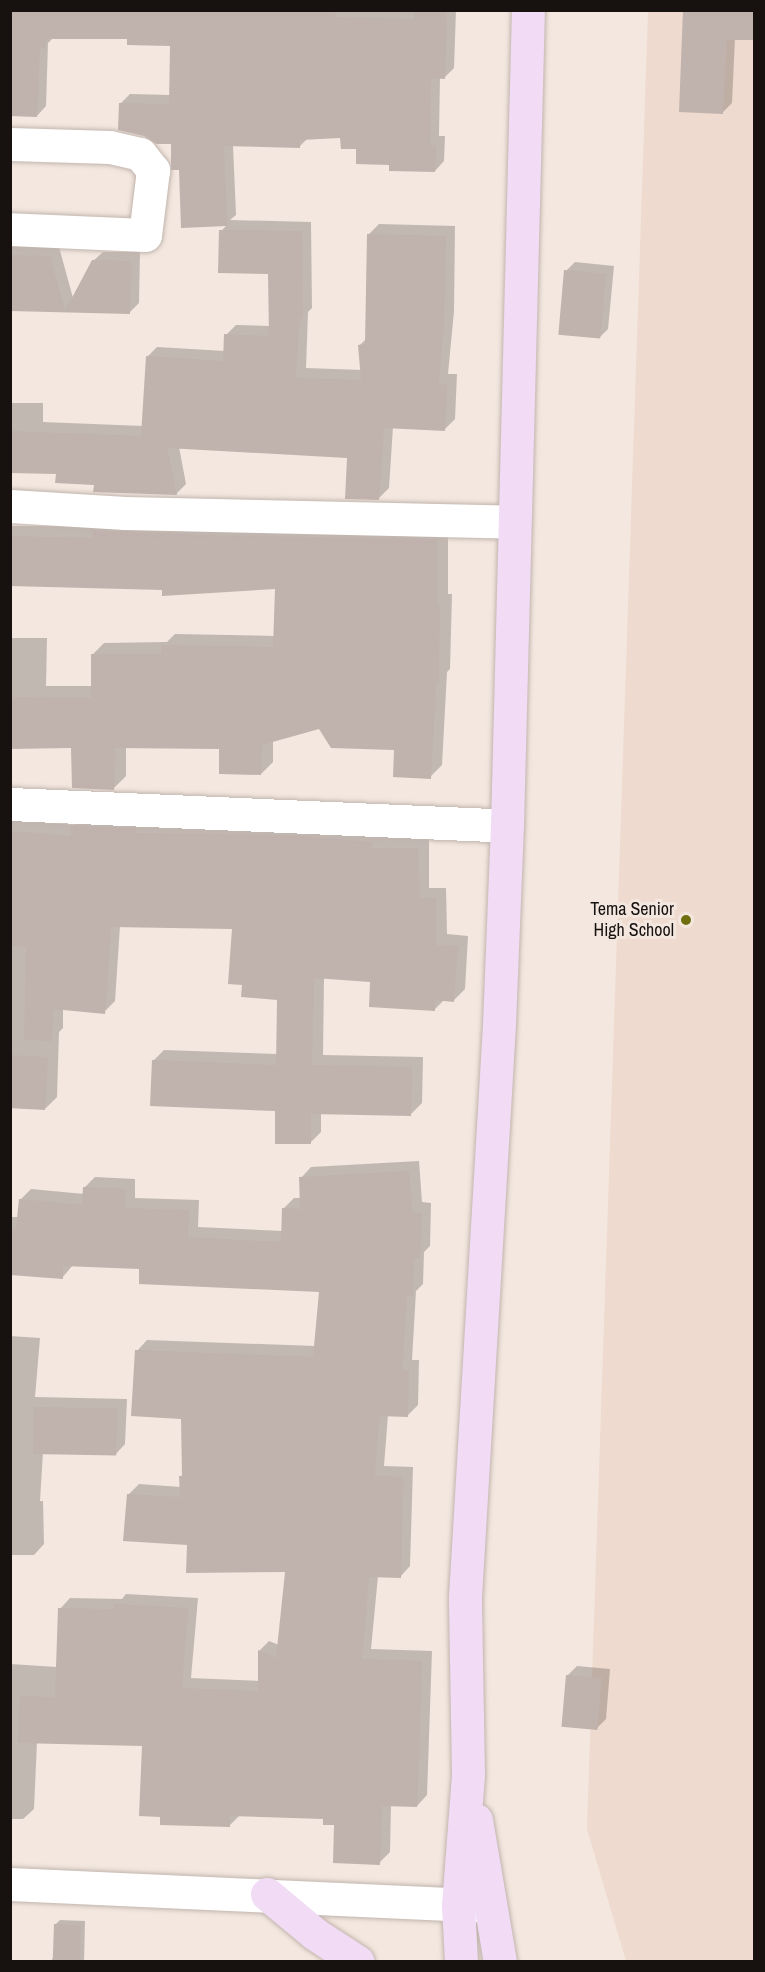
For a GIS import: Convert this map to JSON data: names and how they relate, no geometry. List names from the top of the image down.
{
  "places": ["Tema Senior High School"]
}
